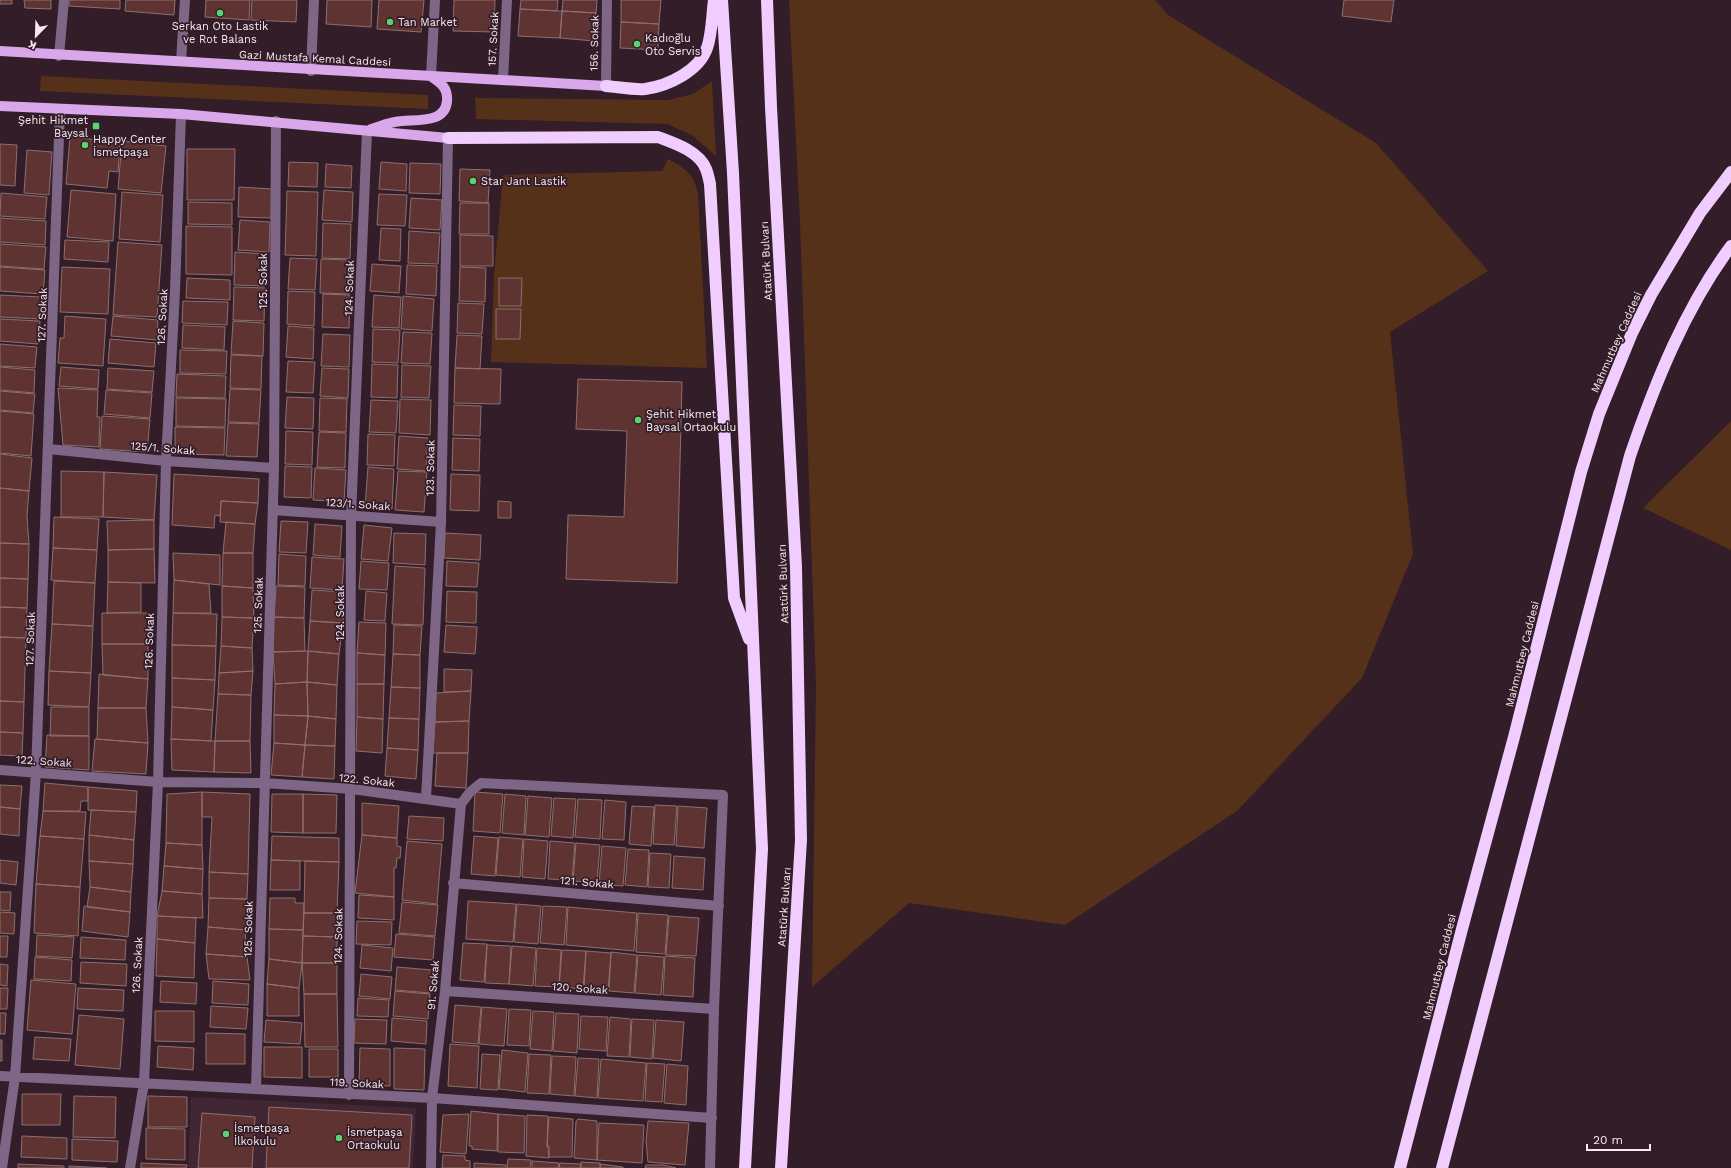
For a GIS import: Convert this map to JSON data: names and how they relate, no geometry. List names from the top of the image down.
{
  "streets": {
    "highway": ["Atatürk Bulvarı", "Mahmutbey Caddesi"],
    "main road": ["Gazi Mustafa Kemal Caddesi"],
    "street": [
      "157. Sokak",
      "156. Sokak",
      "125. Sokak",
      "124. Sokak",
      "127. Sokak",
      "126. Sokak",
      "125/1. Sokak",
      "123. Sokak",
      "123/1. Sokak",
      "122. Sokak",
      "121. Sokak",
      "91. Sokak",
      "120. Sokak",
      "119. Sokak"
    ]
  },
  "crossings": [
    ["157. Sokak", "Gazi Mustafa Kemal Caddesi"],
    ["156. Sokak", "Gazi Mustafa Kemal Caddesi"],
    ["125. Sokak", "125/1. Sokak"],
    ["125. Sokak", "123/1. Sokak"],
    ["125. Sokak", "122. Sokak"],
    ["125. Sokak", "119. Sokak"],
    ["124. Sokak", "123/1. Sokak"],
    ["124. Sokak", "122. Sokak"],
    ["124. Sokak", "119. Sokak"],
    ["127. Sokak", "125/1. Sokak"],
    ["127. Sokak", "122. Sokak"],
    ["127. Sokak", "119. Sokak"],
    ["126. Sokak", "125/1. Sokak"],
    ["126. Sokak", "122. Sokak"],
    ["126. Sokak", "119. Sokak"],
    ["123. Sokak", "123/1. Sokak"],
    ["123. Sokak", "122. Sokak"],
    ["122. Sokak", "91. Sokak"],
    ["121. Sokak", "91. Sokak"],
    ["91. Sokak", "120. Sokak"],
    ["91. Sokak", "119. Sokak"]
  ],
  "places": {
    "other": [
      "Serkan Oto Lastik ve Rot Balans",
      "Tan Market",
      "Kadıoğlu Oto Servis",
      "Happy Center İsmetpaşa",
      "Star Jant Lastik",
      "Şehit Hikmet Baysal Ortaokulu",
      "İsmetpaşa İlkokulu",
      "İsmetpaşa Ortaokulu"
    ],
    "transit": ["Şehit Hikmet Baysal"]
  },
  "scale_bar": "20 m",
  "north": "bottom left"
}
